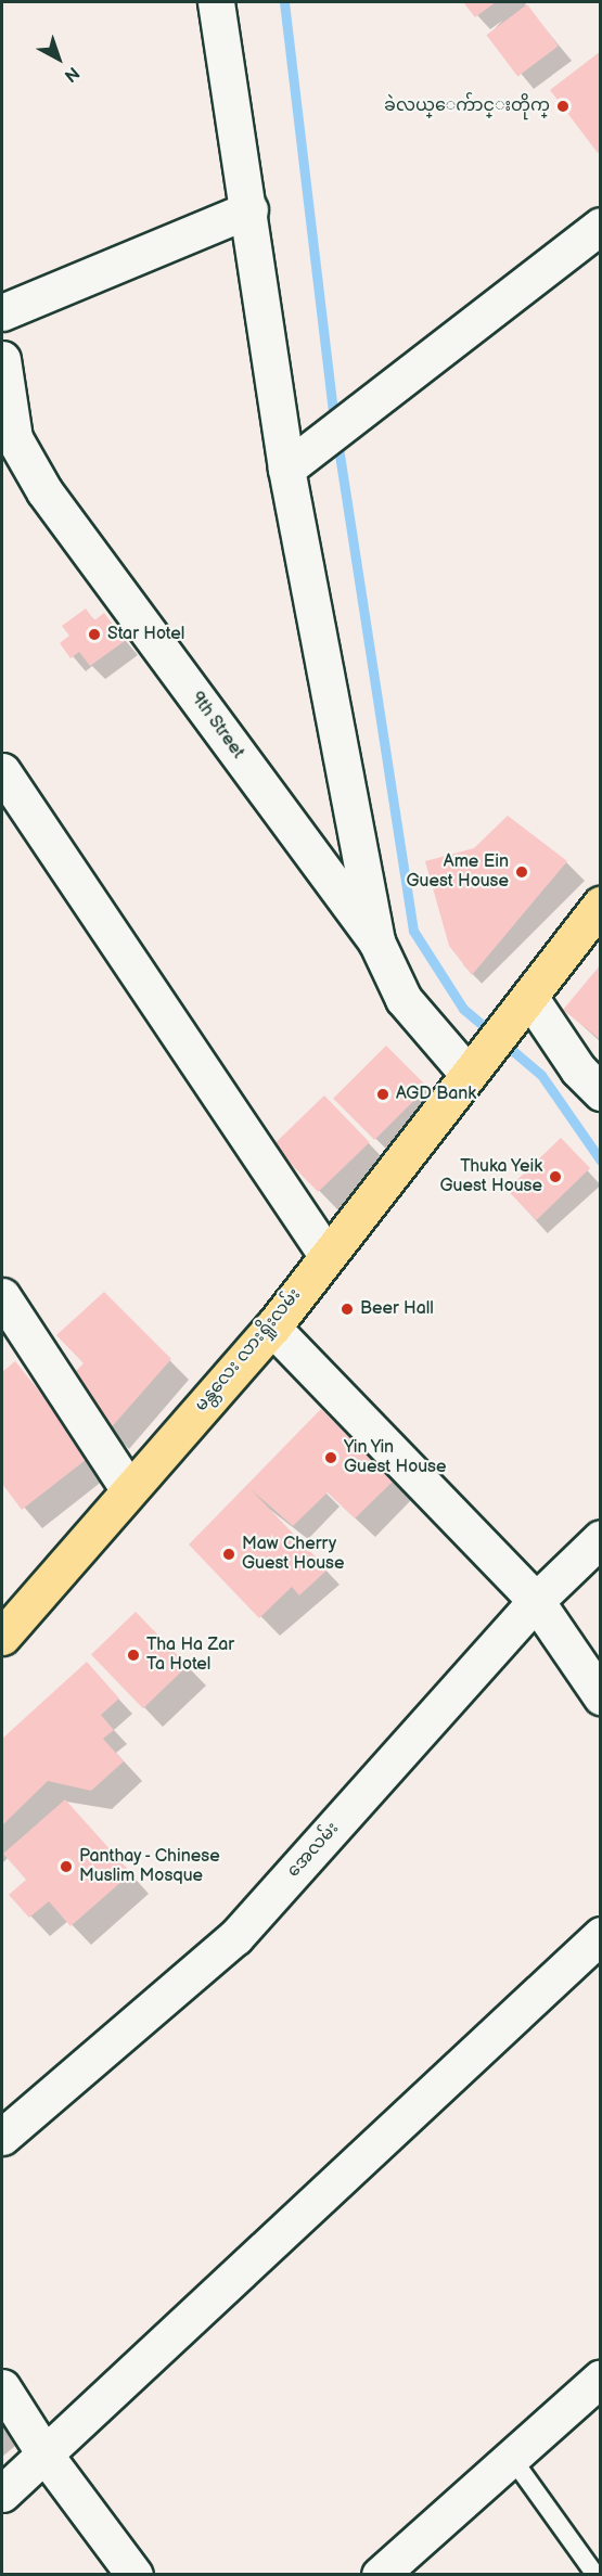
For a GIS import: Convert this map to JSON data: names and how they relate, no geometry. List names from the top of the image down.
{
  "streets": {
    "highway": ["မန္တလေး လားရှိုးလမ်း"],
    "street": ["9th Street", "အေလမ်း"]
  },
  "crossings": [
    ["9th Street", "မန္တလေး လားရှိုးလမ်း"]
  ],
  "places": [
    "ခဲလယ္ေက်ာင္းတိုက္",
    "Star Hotel",
    "Ame Ein Guest House",
    "AGD Bank",
    "Thuka Yeik Guest House",
    "Beer Hall",
    "Yin Yin Guest House",
    "Maw Cherry Guest House",
    "Tha Ha Zar Ta Hotel",
    "Panthay - Chinese Muslim Mosque"
  ],
  "north": "bottom right"
}
